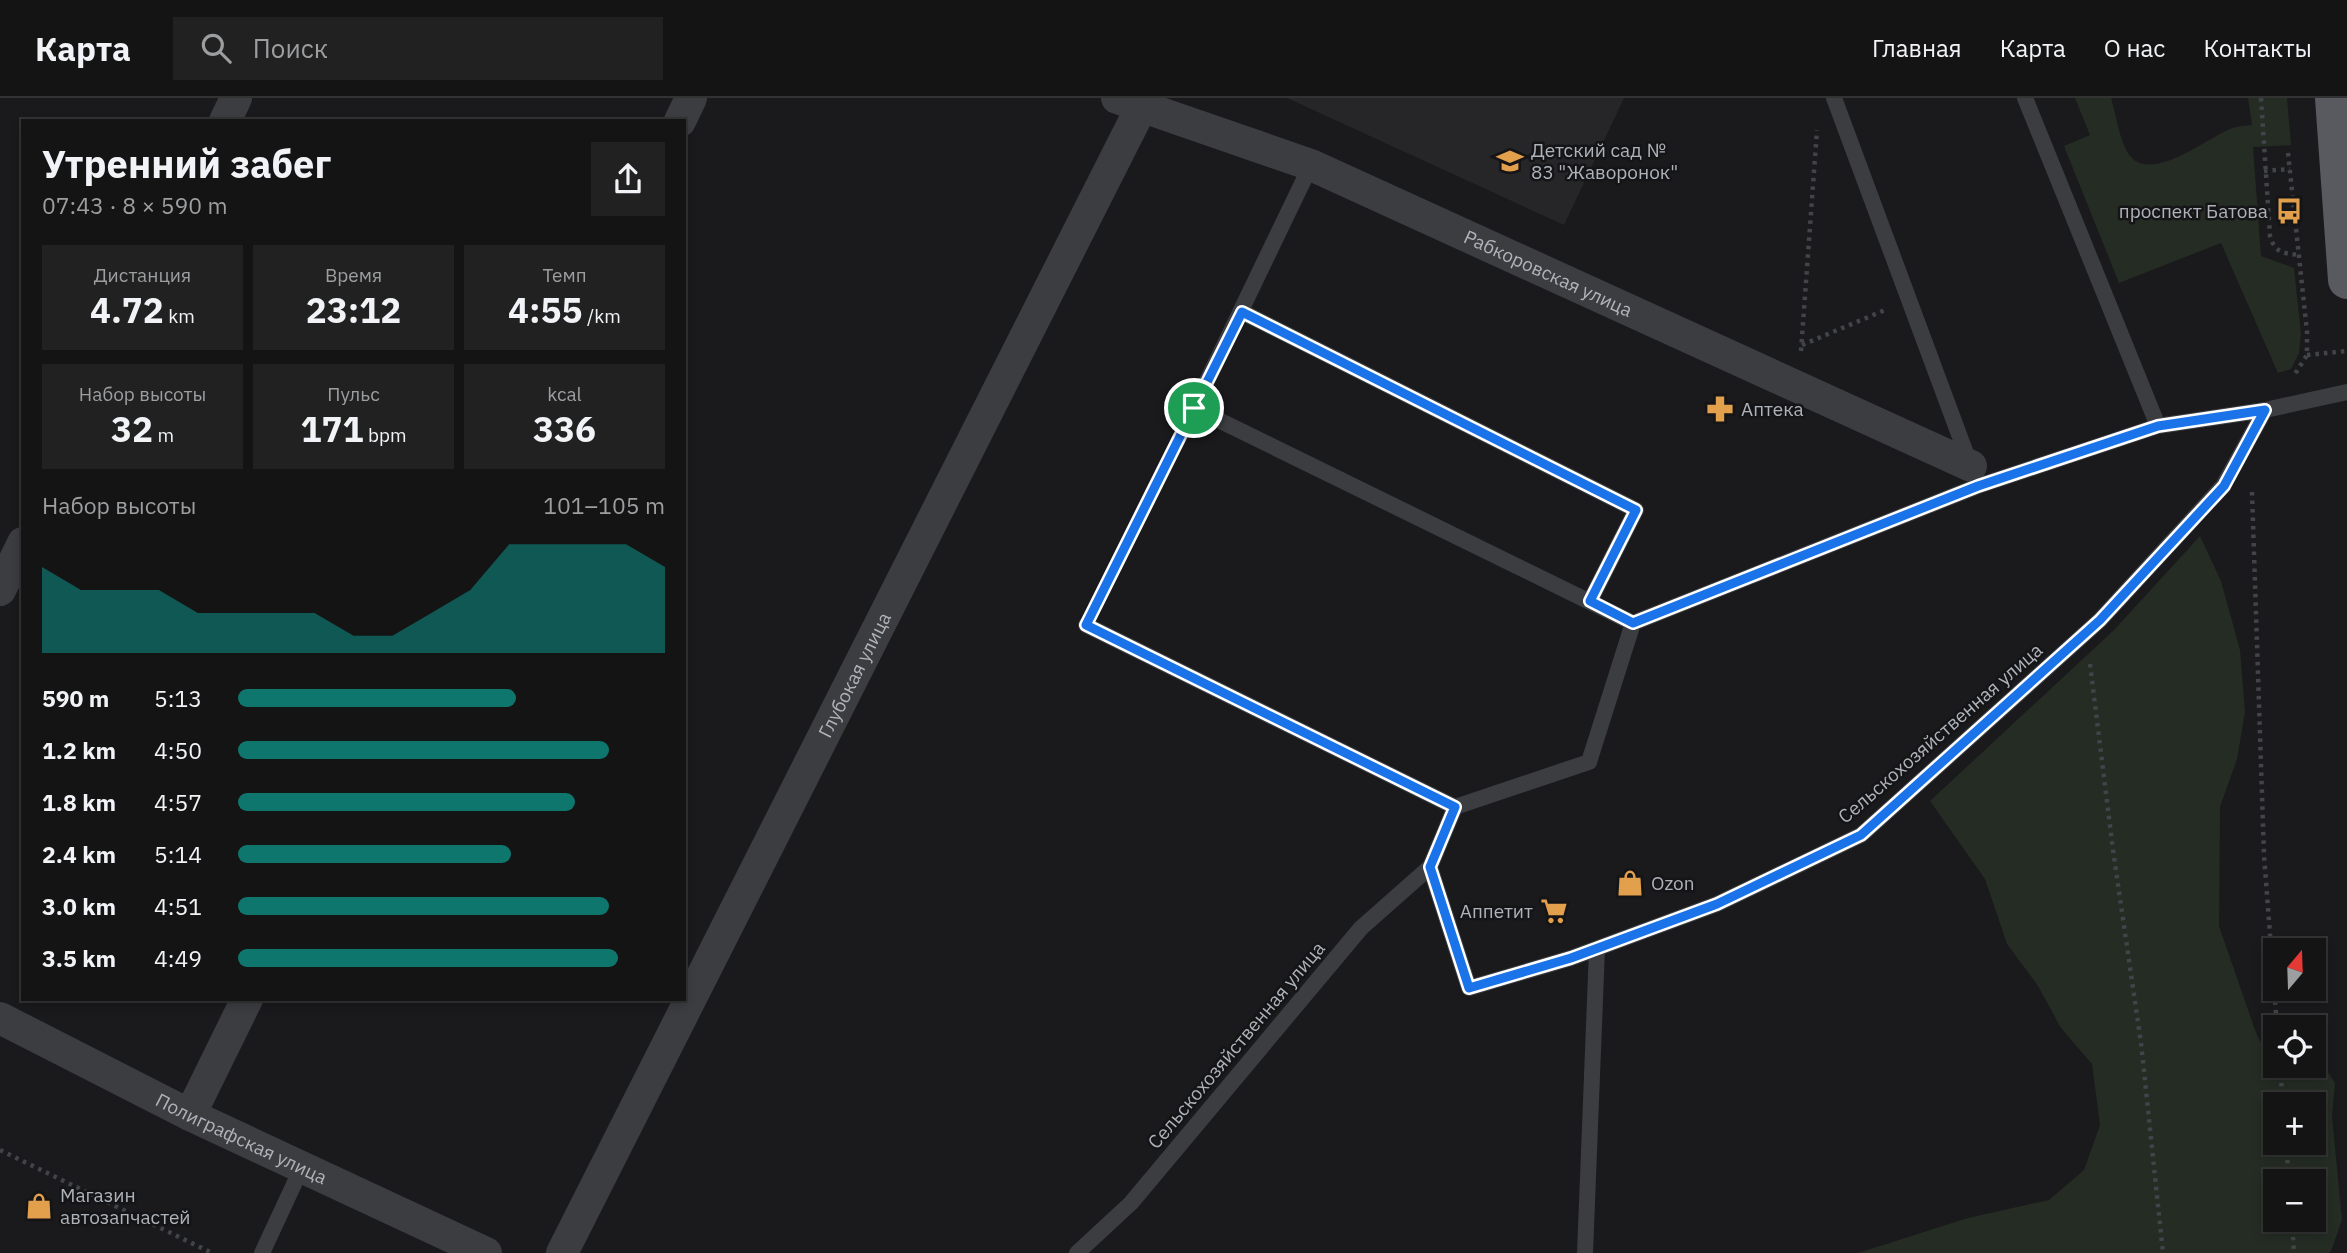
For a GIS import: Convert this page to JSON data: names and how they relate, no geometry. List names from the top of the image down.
{
  "streets": {
    "street": ["Рабкоровская улица", "Глубокая улица", "Полиграфская улица"],
    "lane": ["Сельскохозяйственная улица"]
  },
  "crossings": [
    ["Рабкоровская улица", "Глубокая улица"]
  ],
  "places": {
    "school or university": ["Детский сад № 83 \"Жаворонок\""],
    "bus stop": ["проспект Батова"],
    "pharmacy": ["Аптека"],
    "shop": ["Ozon", "Магазин автозапчастей"],
    "supermarket": ["Аппетит"]
  },
  "north": "top",
  "page": {
    "header": "Карта",
    "search": "Поиск",
    "nav": [
      "Главная",
      "Карта",
      "О нас",
      "Контакты"
    ],
    "heading": ["Утренний забег", "07:43 · 8 × 590 m"],
    "stats": [
      ["Дистанция", "4.72 km"],
      ["Время", "23:12"],
      ["Темп", "4:55 /km"],
      ["Набор высоты", "32 m"],
      ["Пульс", "171 bpm"],
      ["kcal", "336"]
    ],
    "chart": ["Набор высоты", "101–105 m"],
    "list": [
      {
        "name": "590 m",
        "note": "5:13"
      },
      {
        "name": "1.2 km",
        "note": "4:50"
      },
      {
        "name": "1.8 km",
        "note": "4:57"
      },
      {
        "name": "2.4 km",
        "note": "5:14"
      },
      {
        "name": "3.0 km",
        "note": "4:51"
      },
      {
        "name": "3.5 km",
        "note": "4:49"
      }
    ],
    "map_buttons": ["+", "−"]
  }
}
